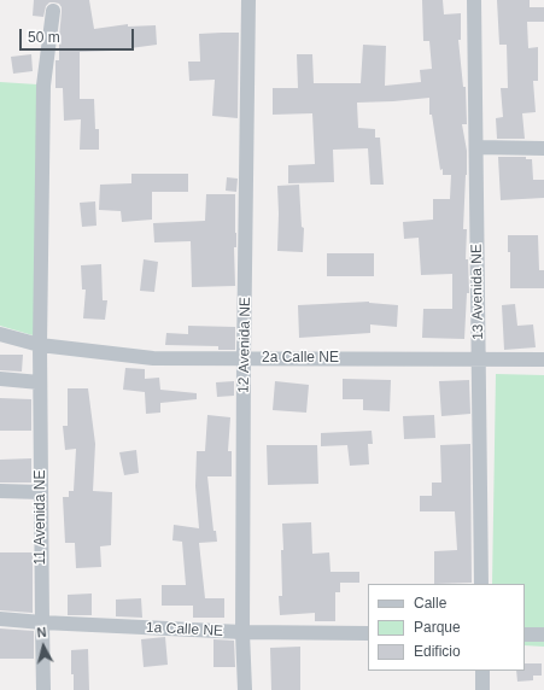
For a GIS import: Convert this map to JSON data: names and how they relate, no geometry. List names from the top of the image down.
{
  "streets": {
    "street": [
      "13 Avenida NE",
      "12 Avenida NE",
      "2a Calle NE",
      "11 Avenida NE",
      "1a Calle NE"
    ]
  },
  "crossings": [
    ["13 Avenida NE", "2a Calle NE"],
    ["12 Avenida NE", "2a Calle NE"],
    ["12 Avenida NE", "1a Calle NE"],
    ["2a Calle NE", "11 Avenida NE"],
    ["11 Avenida NE", "1a Calle NE"]
  ],
  "legend": ["Calle", "Parque", "Edificio"],
  "scale_bar": "50 m",
  "north": "top"
}
